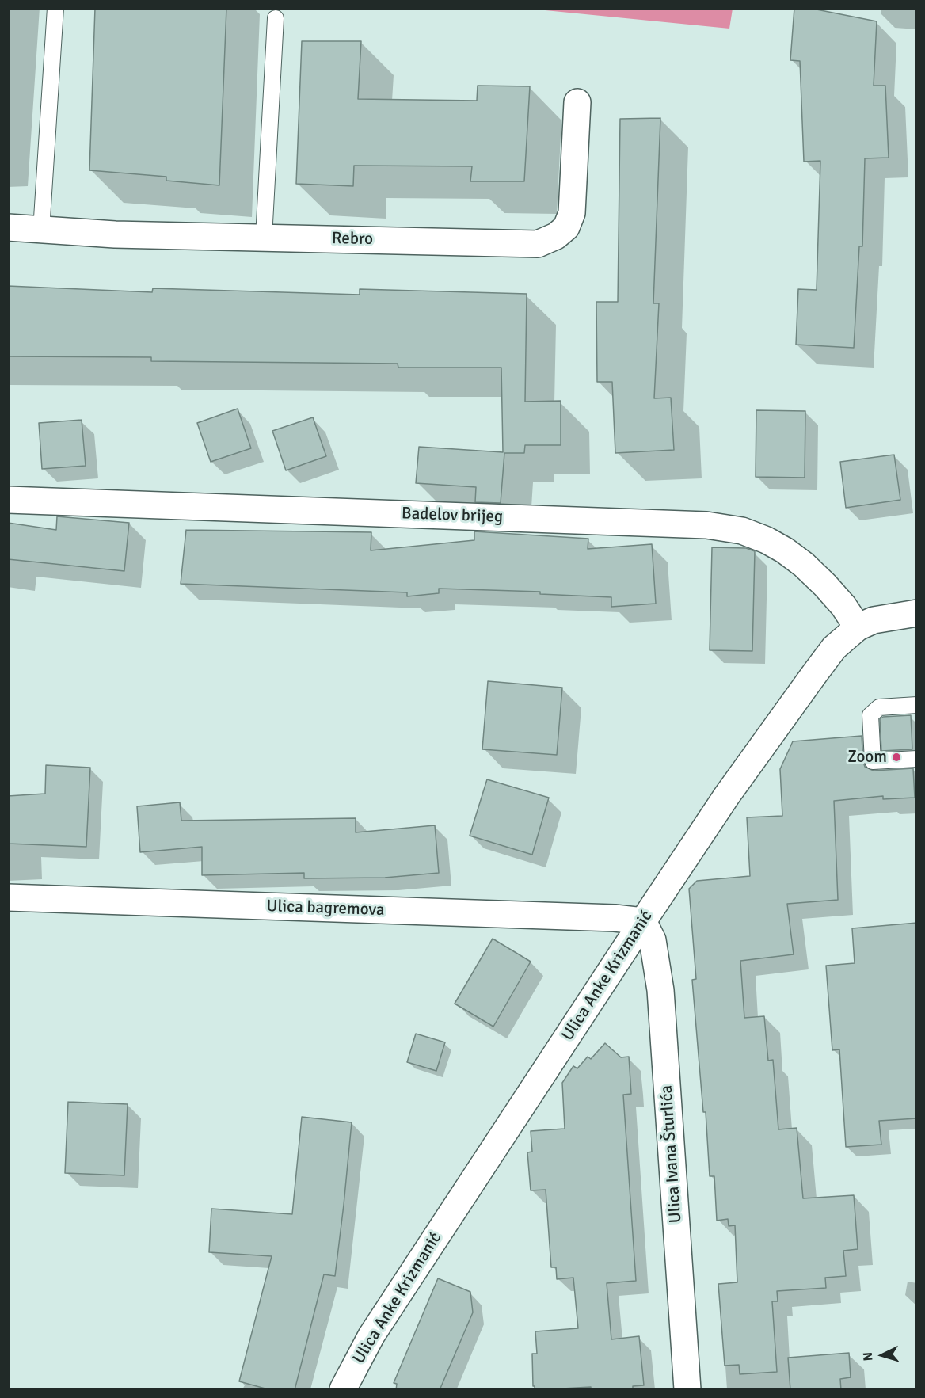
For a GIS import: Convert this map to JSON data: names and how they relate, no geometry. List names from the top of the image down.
{
  "streets": {
    "street": [
      "Rebro",
      "Badelov brijeg",
      "Ulica bagremova",
      "Ulica Anke Krizmanić",
      "Ulica Ivana Šturlića"
    ]
  },
  "crossings": [
    ["Badelov brijeg", "Ulica Anke Krizmanić"],
    ["Ulica bagremova", "Ulica Anke Krizmanić"],
    ["Ulica bagremova", "Ulica Ivana Šturlića"],
    ["Ulica Anke Krizmanić", "Ulica Ivana Šturlića"]
  ],
  "places": ["Zoom"],
  "north": "left"
}
